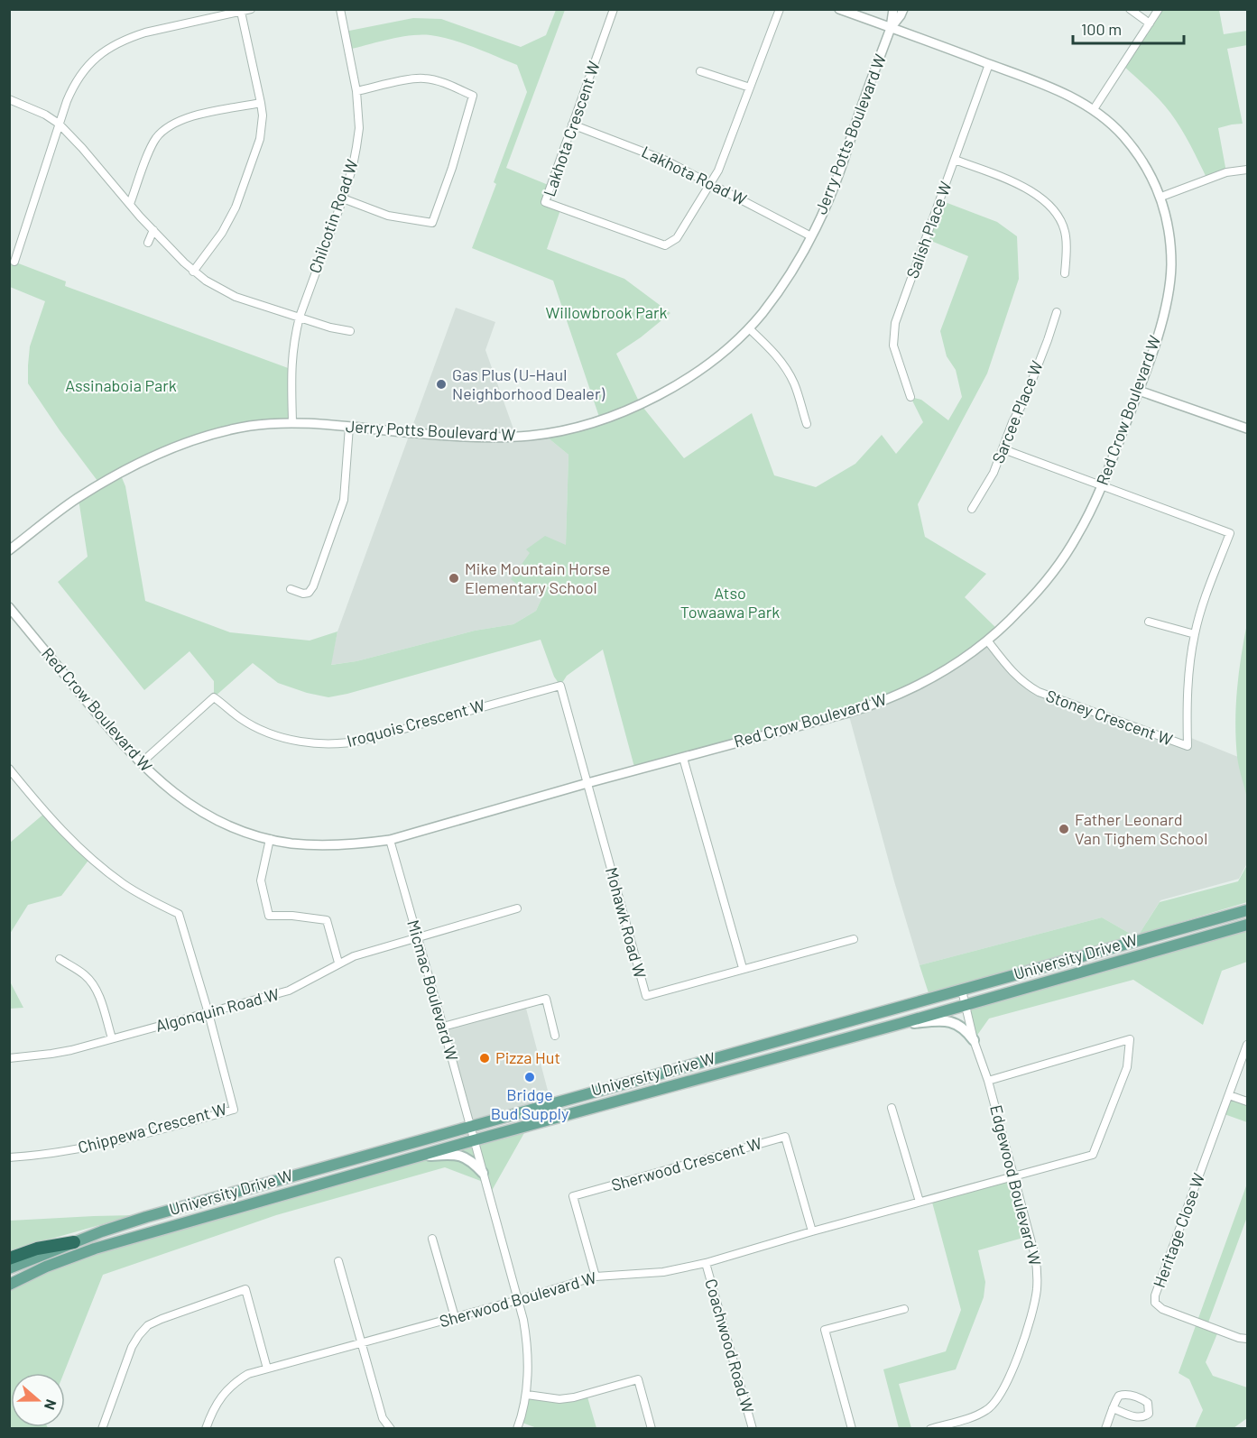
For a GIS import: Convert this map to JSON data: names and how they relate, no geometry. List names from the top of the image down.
{
  "streets": {
    "main road": ["University Drive W"],
    "street": [
      "Lakhota Crescent W",
      "Jerry Potts Boulevard W",
      "Lakhota Road W",
      "Chilcotin Road W",
      "Salish Place W",
      "Red Crow Boulevard W",
      "Sarcee Place W",
      "Stoney Crescent W",
      "Iroquois Crescent W",
      "Mohawk Road W",
      "Micmac Boulevard W",
      "Algonquin Road W",
      "Chippewa Crescent W",
      "Sherwood Crescent W",
      "Edgewood Boulevard W",
      "Heritage Close W",
      "Sherwood Boulevard W",
      "Coachwood Road W"
    ]
  },
  "crossings": [
    ["Lakhota Crescent W", "Lakhota Road W"],
    ["Jerry Potts Boulevard W", "Lakhota Road W"],
    ["Jerry Potts Boulevard W", "Chilcotin Road W"],
    ["Jerry Potts Boulevard W", "Red Crow Boulevard W"],
    ["Salish Place W", "Red Crow Boulevard W"],
    ["Red Crow Boulevard W", "Stoney Crescent W"],
    ["Red Crow Boulevard W", "Iroquois Crescent W"],
    ["Red Crow Boulevard W", "Mohawk Road W"],
    ["Red Crow Boulevard W", "Micmac Boulevard W"],
    ["Iroquois Crescent W", "Mohawk Road W"],
    ["University Drive W", "Micmac Boulevard W"],
    ["University Drive W", "Edgewood Boulevard W"],
    ["Micmac Boulevard W", "Algonquin Road W"],
    ["Micmac Boulevard W", "Sherwood Boulevard W"],
    ["Algonquin Road W", "Chippewa Crescent W"],
    ["Sherwood Crescent W", "Sherwood Boulevard W"],
    ["Edgewood Boulevard W", "Sherwood Boulevard W"],
    ["Sherwood Boulevard W", "Coachwood Road W"]
  ],
  "parks": ["Willowbrook Park", "Assinaboia Park", "Atso Towaawa Park"],
  "places": [
    "Gas Plus (U-Haul Neighborhood Dealer)",
    "Mike Mountain Horse Elementary School",
    "Father Leonard Van Tighem School",
    "Pizza Hut",
    "Bridge Bud Supply"
  ],
  "scale_bar": "100 m",
  "north": "right"
}
